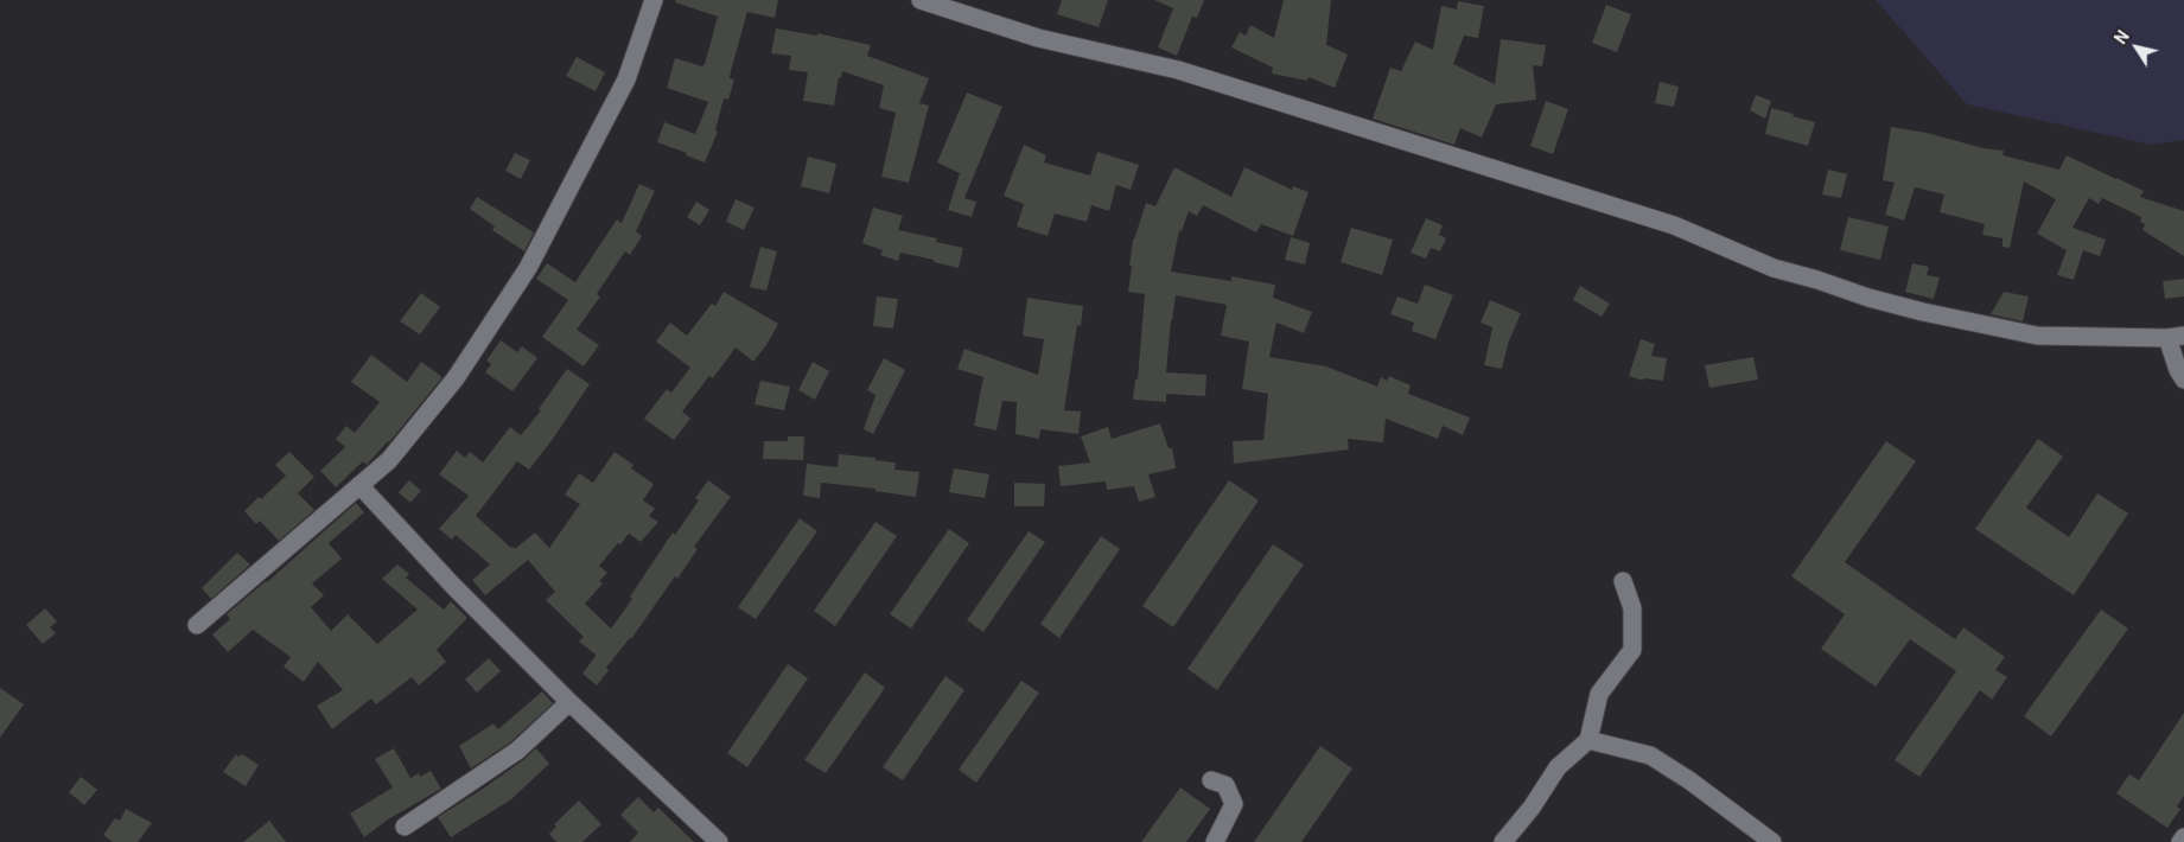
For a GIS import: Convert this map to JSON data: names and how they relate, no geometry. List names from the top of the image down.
{
  "north": "top left"
}
